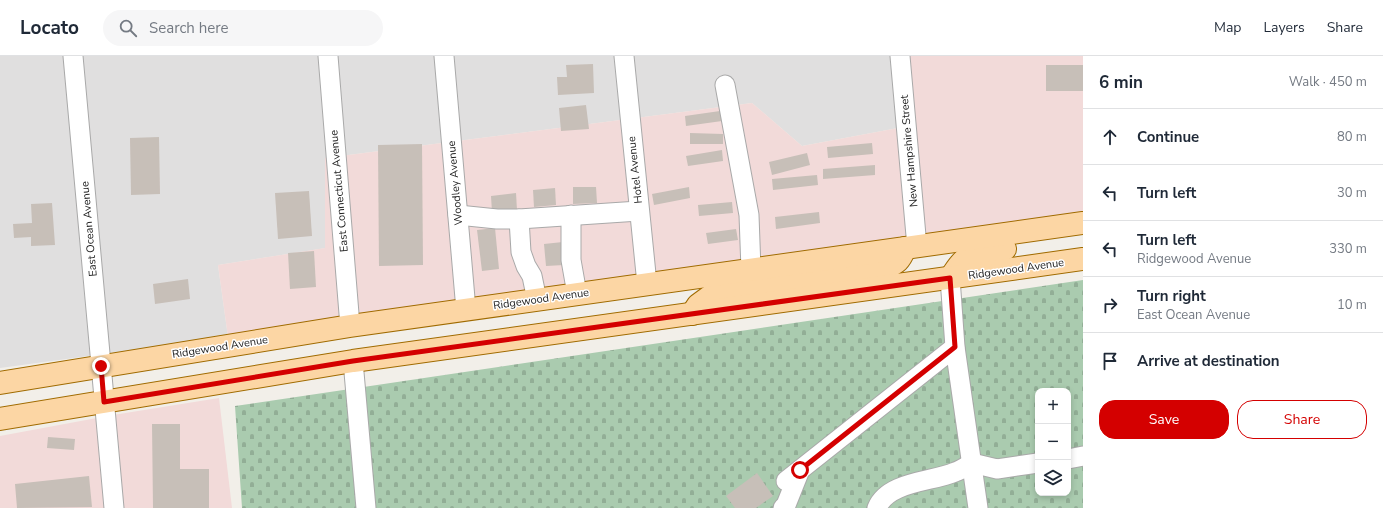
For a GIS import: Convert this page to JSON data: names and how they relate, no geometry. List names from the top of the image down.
{
  "streets": {
    "main road": ["Ridgewood Avenue"],
    "street": [
      "New Hampshire Street",
      "Hotel Avenue",
      "Woodley Avenue",
      "East Connecticut Avenue",
      "East Ocean Avenue"
    ]
  },
  "crossings": [
    ["New Hampshire Street", "Ridgewood Avenue"],
    ["Hotel Avenue", "Ridgewood Avenue"],
    ["Woodley Avenue", "Ridgewood Avenue"],
    ["East Connecticut Avenue", "Ridgewood Avenue"],
    ["East Ocean Avenue", "Ridgewood Avenue"]
  ],
  "page": {
    "header": "Locato",
    "search": "Search here",
    "nav": ["Map", "Layers", "Share"],
    "heading": ["6 min", "Walk · 450 m"],
    "list": [
      ["Continue", "80 m"],
      ["Turn left", "30 m"],
      ["Turn left", "Ridgewood Avenue", "330 m"],
      ["Turn right", "East Ocean Avenue", "10 m"],
      "Arrive at destination"
    ],
    "map_buttons": ["+", "−"],
    "buttons": ["Save", "Share"]
  }
}
